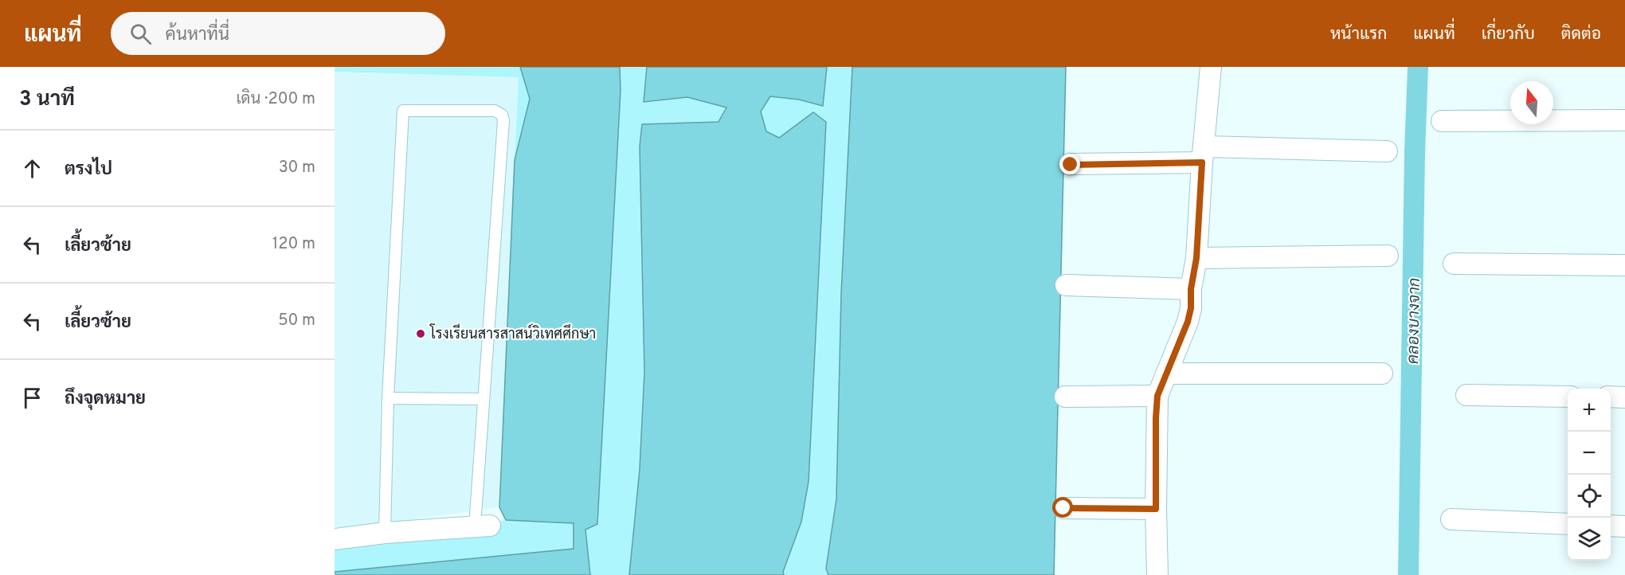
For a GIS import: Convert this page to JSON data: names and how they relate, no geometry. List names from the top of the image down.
{
  "water": ["คลองบางจาก"],
  "places": ["โรงเรียนสารสาสน์วิเทศศึกษา"],
  "north": "top",
  "page": {
    "header": "แผนที่",
    "search": "ค้นหาที่นี่",
    "nav": [
      "หน้าแรก",
      "แผนที่",
      "เกี่ยวกับ",
      "ติดต่อ"
    ],
    "heading": ["3 นาที", "เดิน · 200 m"],
    "list": [
      ["ตรงไป", "30 m"],
      ["เลี้ยวซ้าย", "120 m"],
      ["เลี้ยวซ้าย", "50 m"],
      "ถึงจุดหมาย"
    ],
    "map_buttons": ["+", "−"]
  }
}
